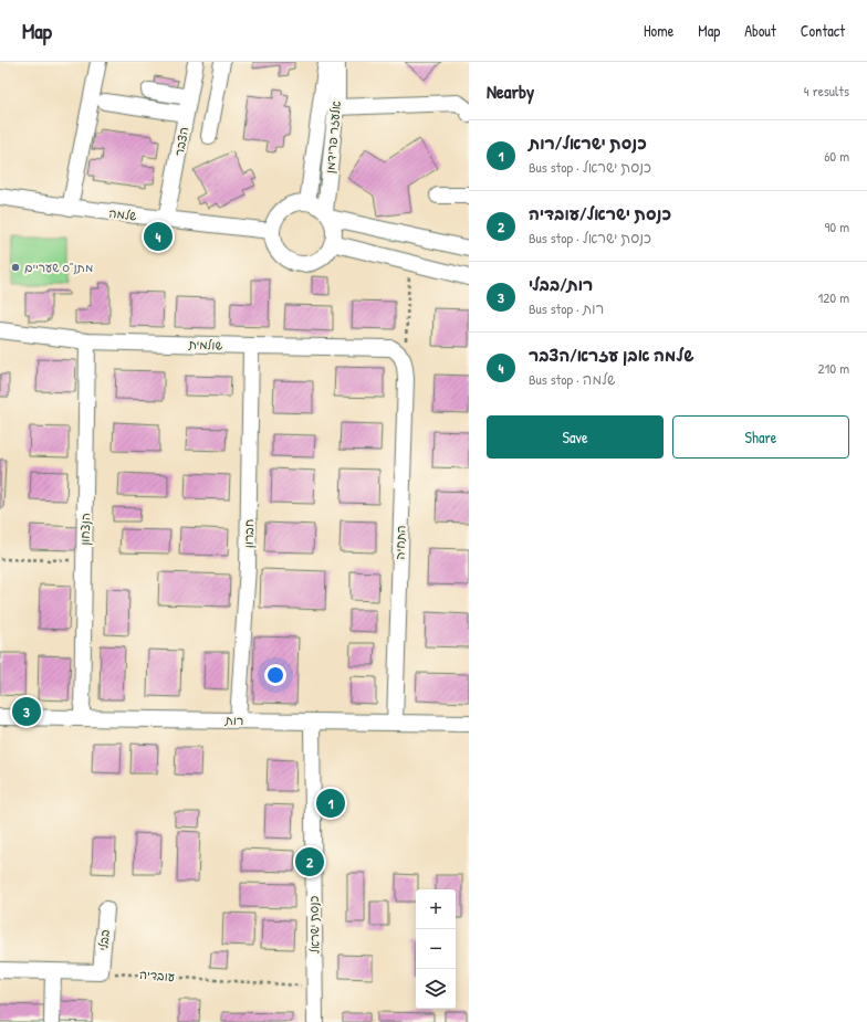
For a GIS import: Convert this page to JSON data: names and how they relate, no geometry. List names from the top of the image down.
{
  "streets": {
    "street": [
      "אלעזר פרידמן",
      "הצבר",
      "שלמה",
      "שולמית",
      "הנצחון",
      "חברון",
      "התחיה",
      "רות",
      "כנסת ישראל",
      "בבלי"
    ],
    "path": ["עובדיה"]
  },
  "crossings": [
    ["אלעזר פרידמן", "שלמה"],
    ["הצבר", "שלמה"],
    ["שולמית", "הנצחון"],
    ["שולמית", "חברון"],
    ["שולמית", "התחיה"],
    ["הנצחון", "רות"],
    ["חברון", "רות"],
    ["התחיה", "רות"],
    ["רות", "כנסת ישראל"],
    ["כנסת ישראל", "עובדיה"],
    ["בבלי", "עובדיה"]
  ],
  "places": ["מתנ\"ס שעריים"],
  "page": {
    "header": "Map",
    "nav": [
      "Home",
      "Map",
      "About",
      "Contact"
    ],
    "heading": ["Nearby", "4 results"],
    "list": [
      {
        "mark": "1",
        "name": "כנסת ישראל/רות",
        "note": "Bus stop · כנסת ישראל",
        "value": "60 m"
      },
      {
        "mark": "2",
        "name": "כנסת ישראל/עובדיה",
        "note": "Bus stop · כנסת ישראל",
        "value": "90 m"
      },
      {
        "mark": "3",
        "name": "רות/בבלי",
        "note": "Bus stop · רות",
        "value": "120 m"
      },
      {
        "mark": "4",
        "name": "שלמה אבן עזרא/הצבר",
        "note": "Bus stop · שלמה",
        "value": "210 m"
      }
    ],
    "pins": [
      "4",
      "3",
      "1",
      "2"
    ],
    "buttons": ["Save", "Share"],
    "map_buttons": ["+", "−"]
  }
}
